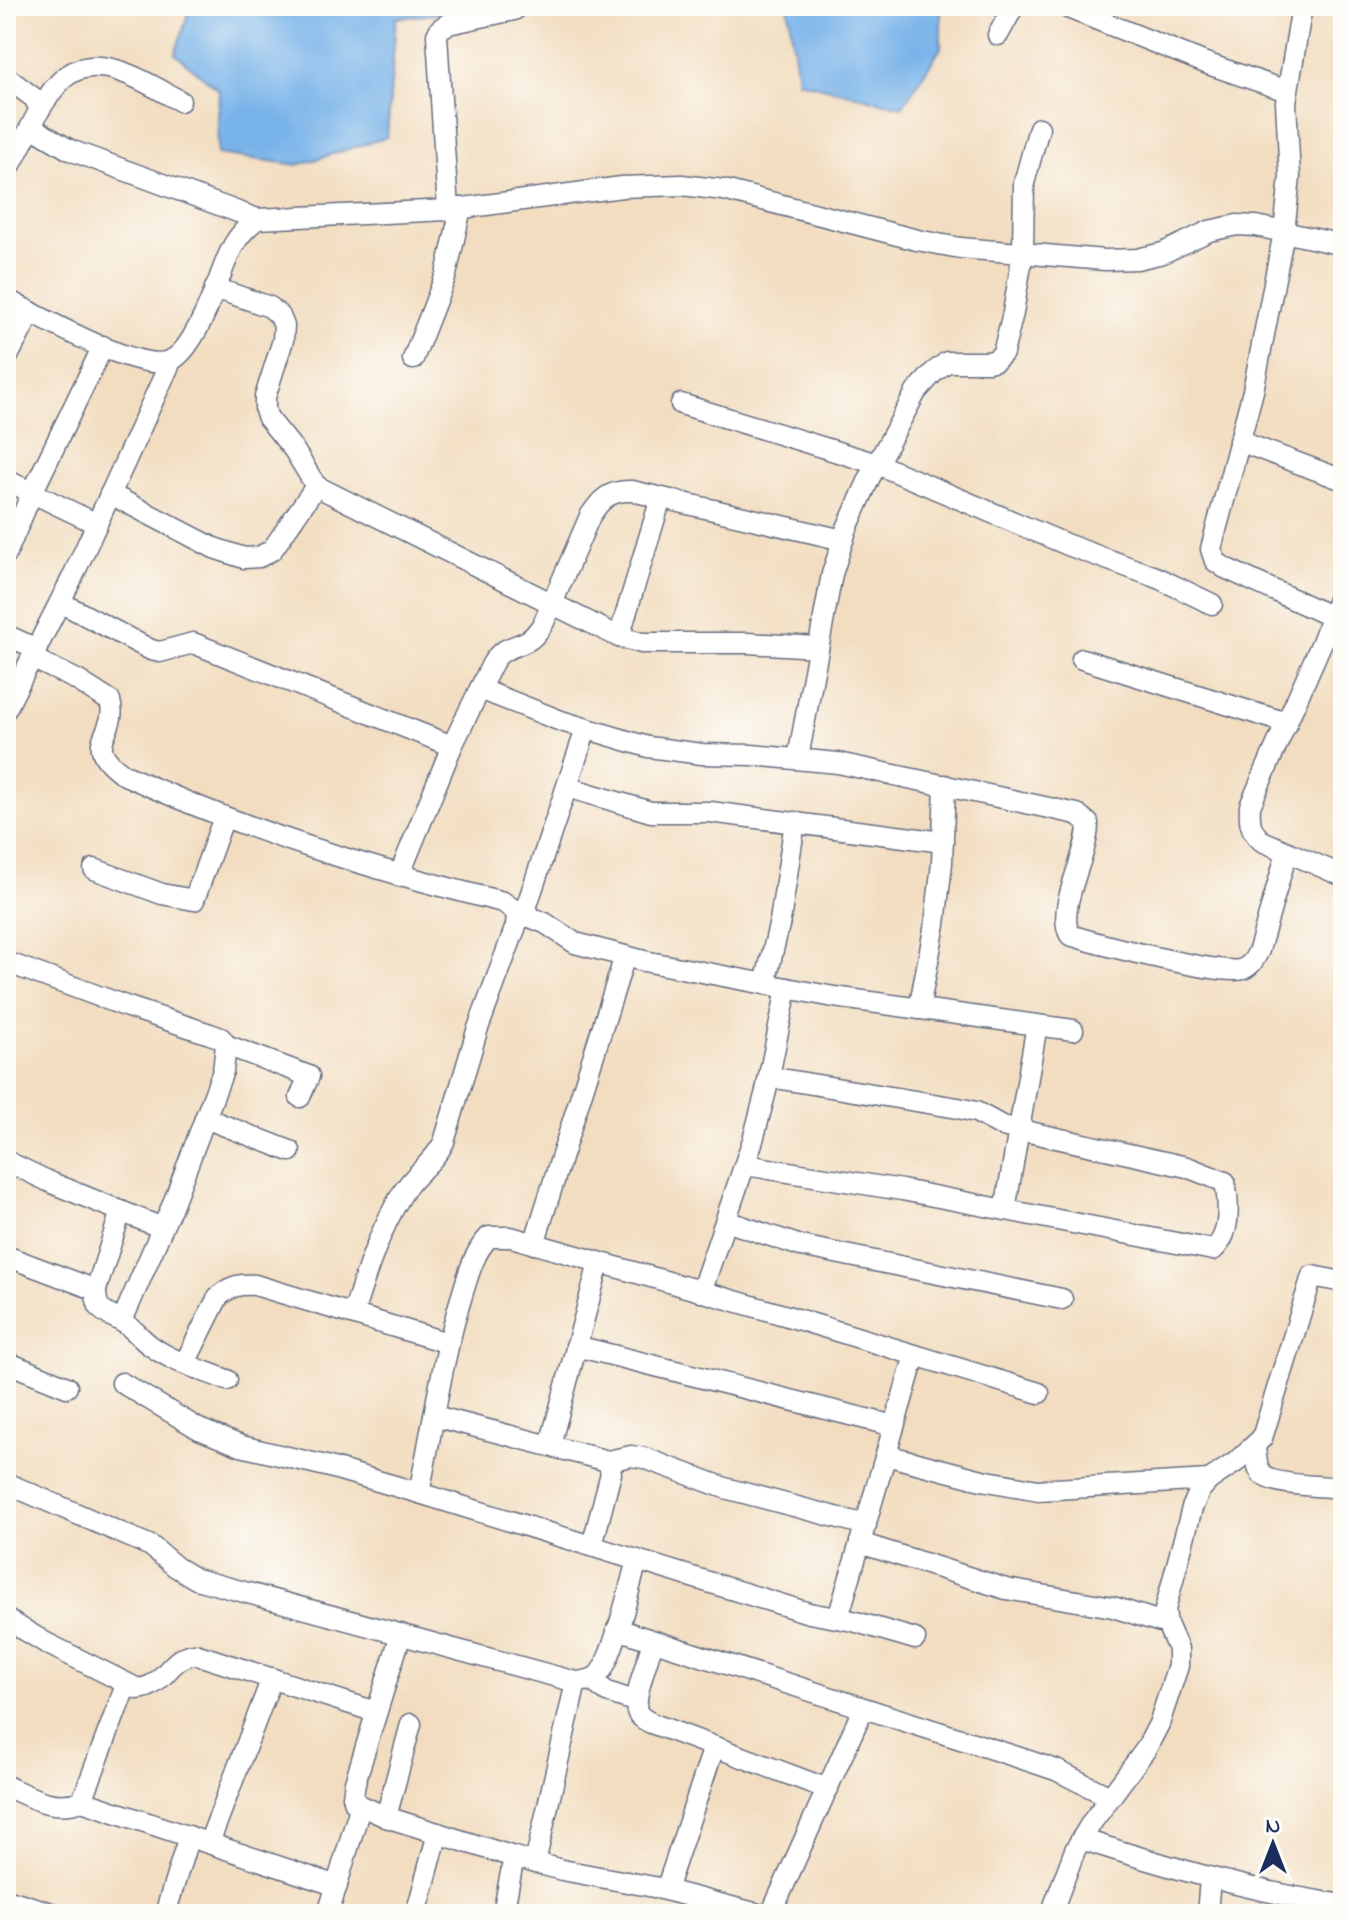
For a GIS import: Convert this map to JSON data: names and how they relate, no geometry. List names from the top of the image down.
{
  "north": "top"
}
